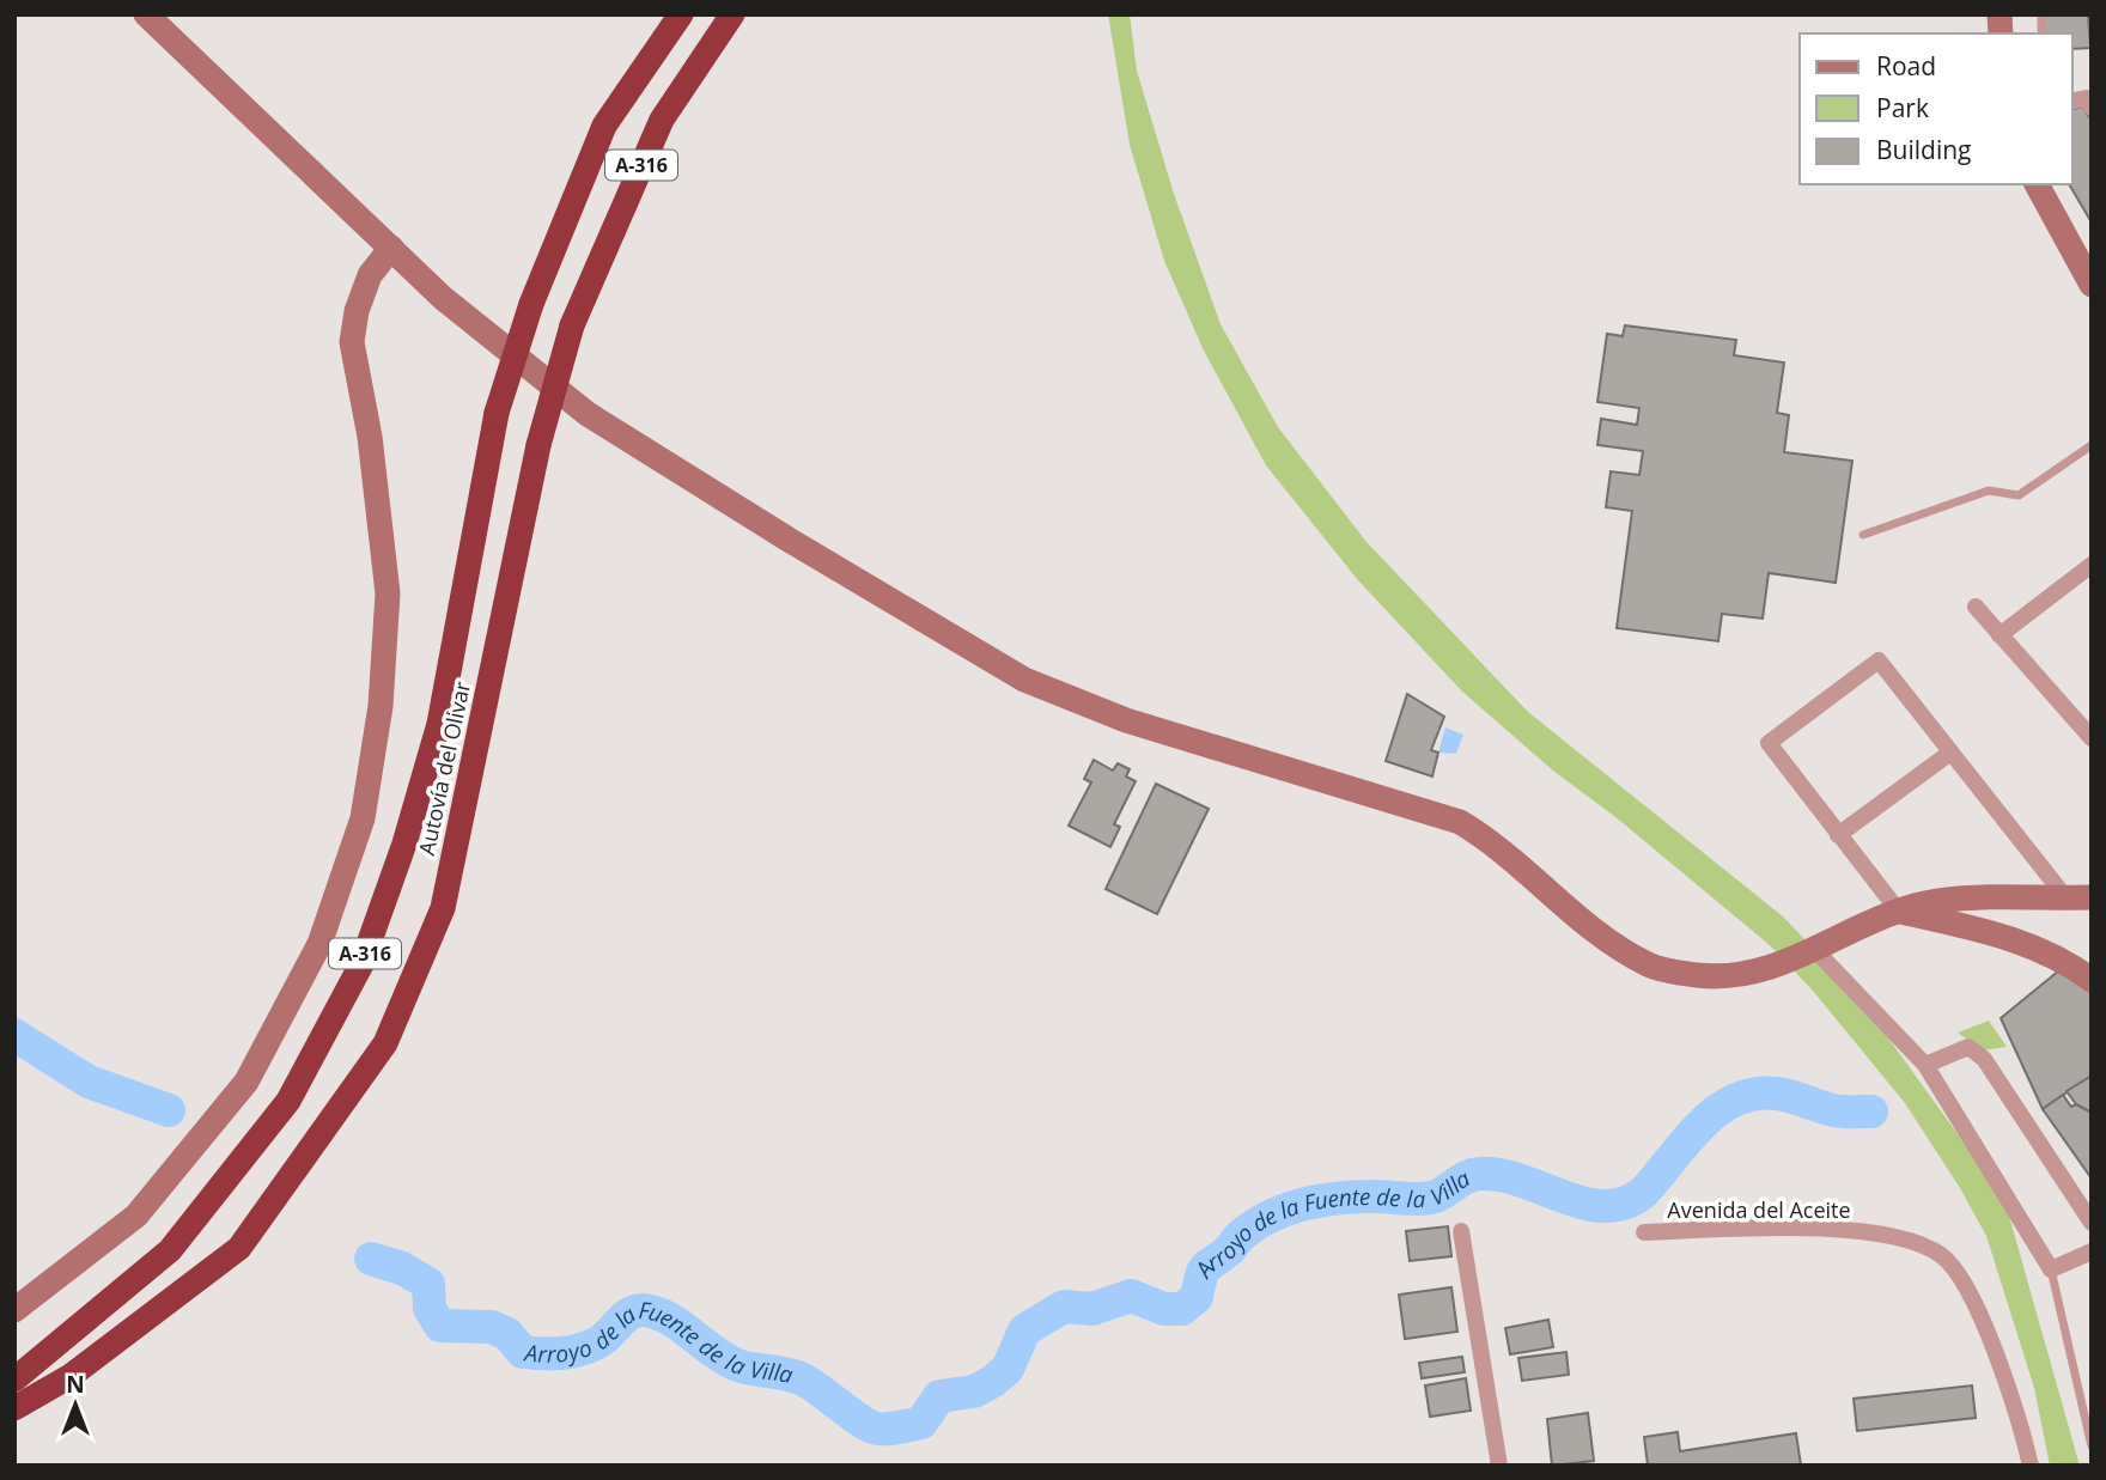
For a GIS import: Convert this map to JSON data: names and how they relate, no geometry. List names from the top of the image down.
{
  "streets": {
    "highway": ["A-316", "Autovía del Olivar"],
    "street": ["Avenida del Aceite"]
  },
  "water": ["Arroyo de la Fuente de la Villa"],
  "legend": ["Road", "Park", "Building"],
  "north": "top"
}
